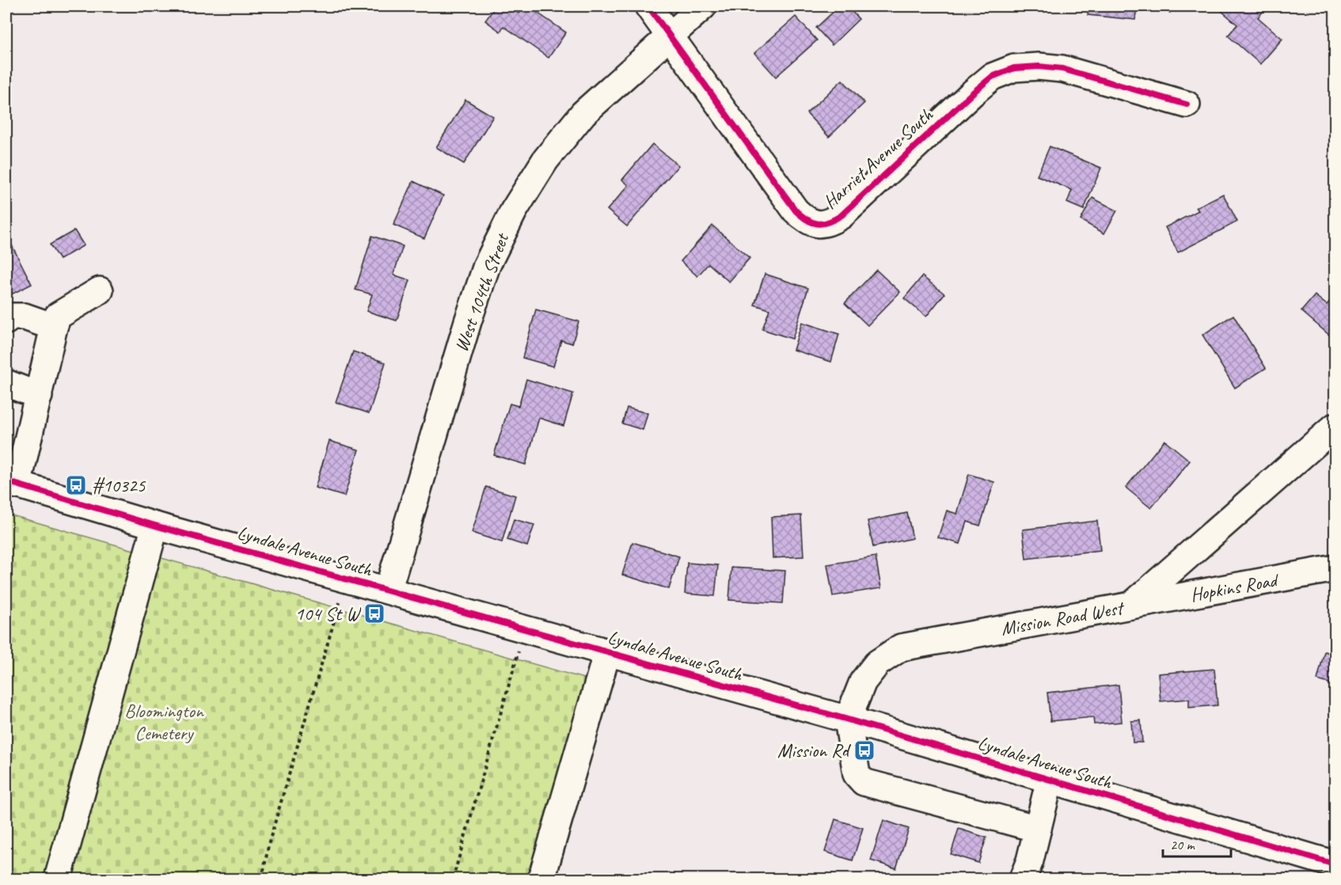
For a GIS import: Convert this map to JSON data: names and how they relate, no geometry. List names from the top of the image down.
{
  "streets": {
    "street": [
      "Harriet Avenue South",
      "West 104th Street",
      "Lyndale Avenue South",
      "Hopkins Road",
      "Mission Road West"
    ]
  },
  "crossings": [
    ["Harriet Avenue South", "West 104th Street"],
    ["West 104th Street", "Lyndale Avenue South"],
    ["Lyndale Avenue South", "Mission Road West"],
    ["Hopkins Road", "Mission Road West"]
  ],
  "parks": ["Bloomington Cemetery"],
  "places": {
    "bus stop": ["#10325", "104 St W", "Mission Rd"]
  },
  "scale_bar": "20 m"
}
